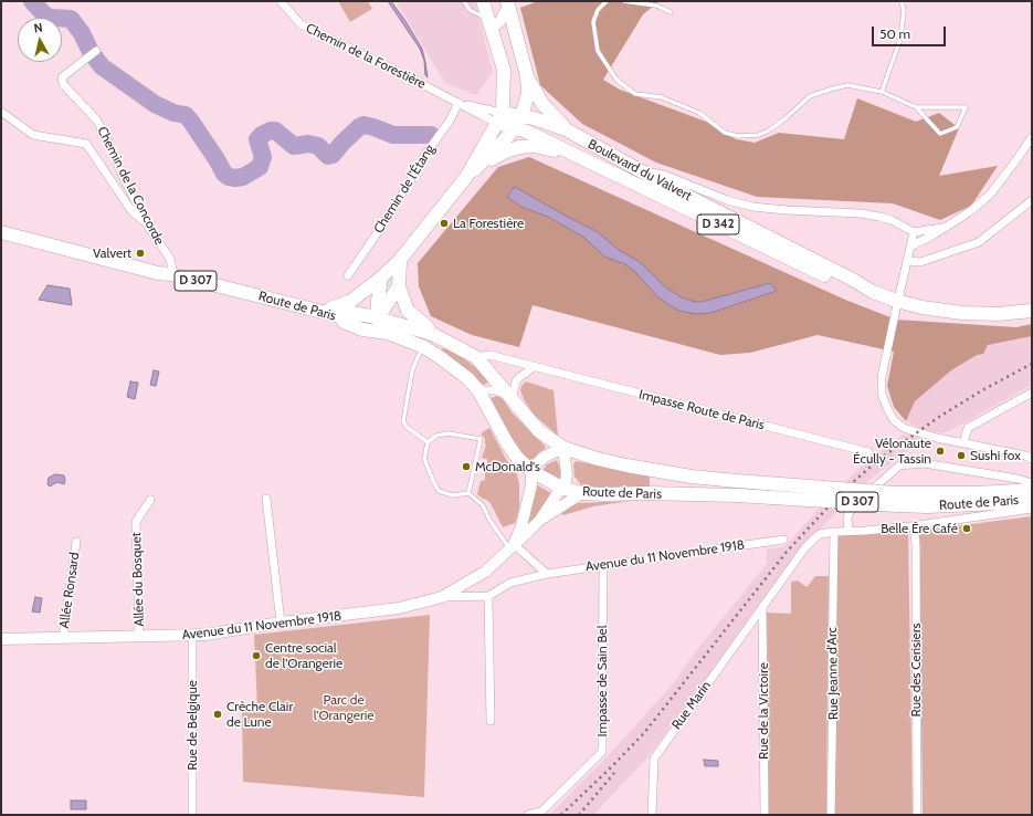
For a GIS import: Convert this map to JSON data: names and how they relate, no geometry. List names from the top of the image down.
{
  "streets": {
    "main road": [
      "Chemin de la Forestière",
      "Boulevard du Valvert",
      "D 342",
      "D 307",
      "Route de Paris",
      "Avenue du 11 Novembre 1918"
    ],
    "street": [
      "Chemin de la Concorde",
      "Chemin de l'Étang",
      "Impasse Route de Paris",
      "Allée du Bosquet",
      "Allée Ronsard",
      "Rue des Cerisiers",
      "Rue Jeanne d'Arc",
      "Impasse de Sain Bel",
      "Rue Marin",
      "Rue de la Victoire",
      "Rue de Belgique"
    ]
  },
  "crossings": [
    ["Chemin de la Forestière", "Boulevard du Valvert"],
    ["Chemin de la Forestière", "Chemin de l'Étang"],
    ["Chemin de la Concorde", "Route de Paris"],
    ["Route de Paris", "Impasse Route de Paris"],
    ["Route de Paris", "Avenue du 11 Novembre 1918"],
    ["Avenue du 11 Novembre 1918", "Allée du Bosquet"],
    ["Avenue du 11 Novembre 1918", "Allée Ronsard"],
    ["Avenue du 11 Novembre 1918", "Impasse de Sain Bel"],
    ["Avenue du 11 Novembre 1918", "Rue de Belgique"],
    ["Rue Jeanne d'Arc", "Rue Marin"],
    ["Rue Marin", "Rue de la Victoire"]
  ],
  "parks": ["Parc de l'Orangerie"],
  "places": [
    "La Forestière",
    "Valvert",
    "Vélonaute Écully - Tassin",
    "Sushi fox",
    "McDonald's",
    "Belle Ère Café",
    "Centre social de l'Orangerie",
    "Crèche Clair de Lune"
  ],
  "scale_bar": "50 m",
  "north": "top"
}
